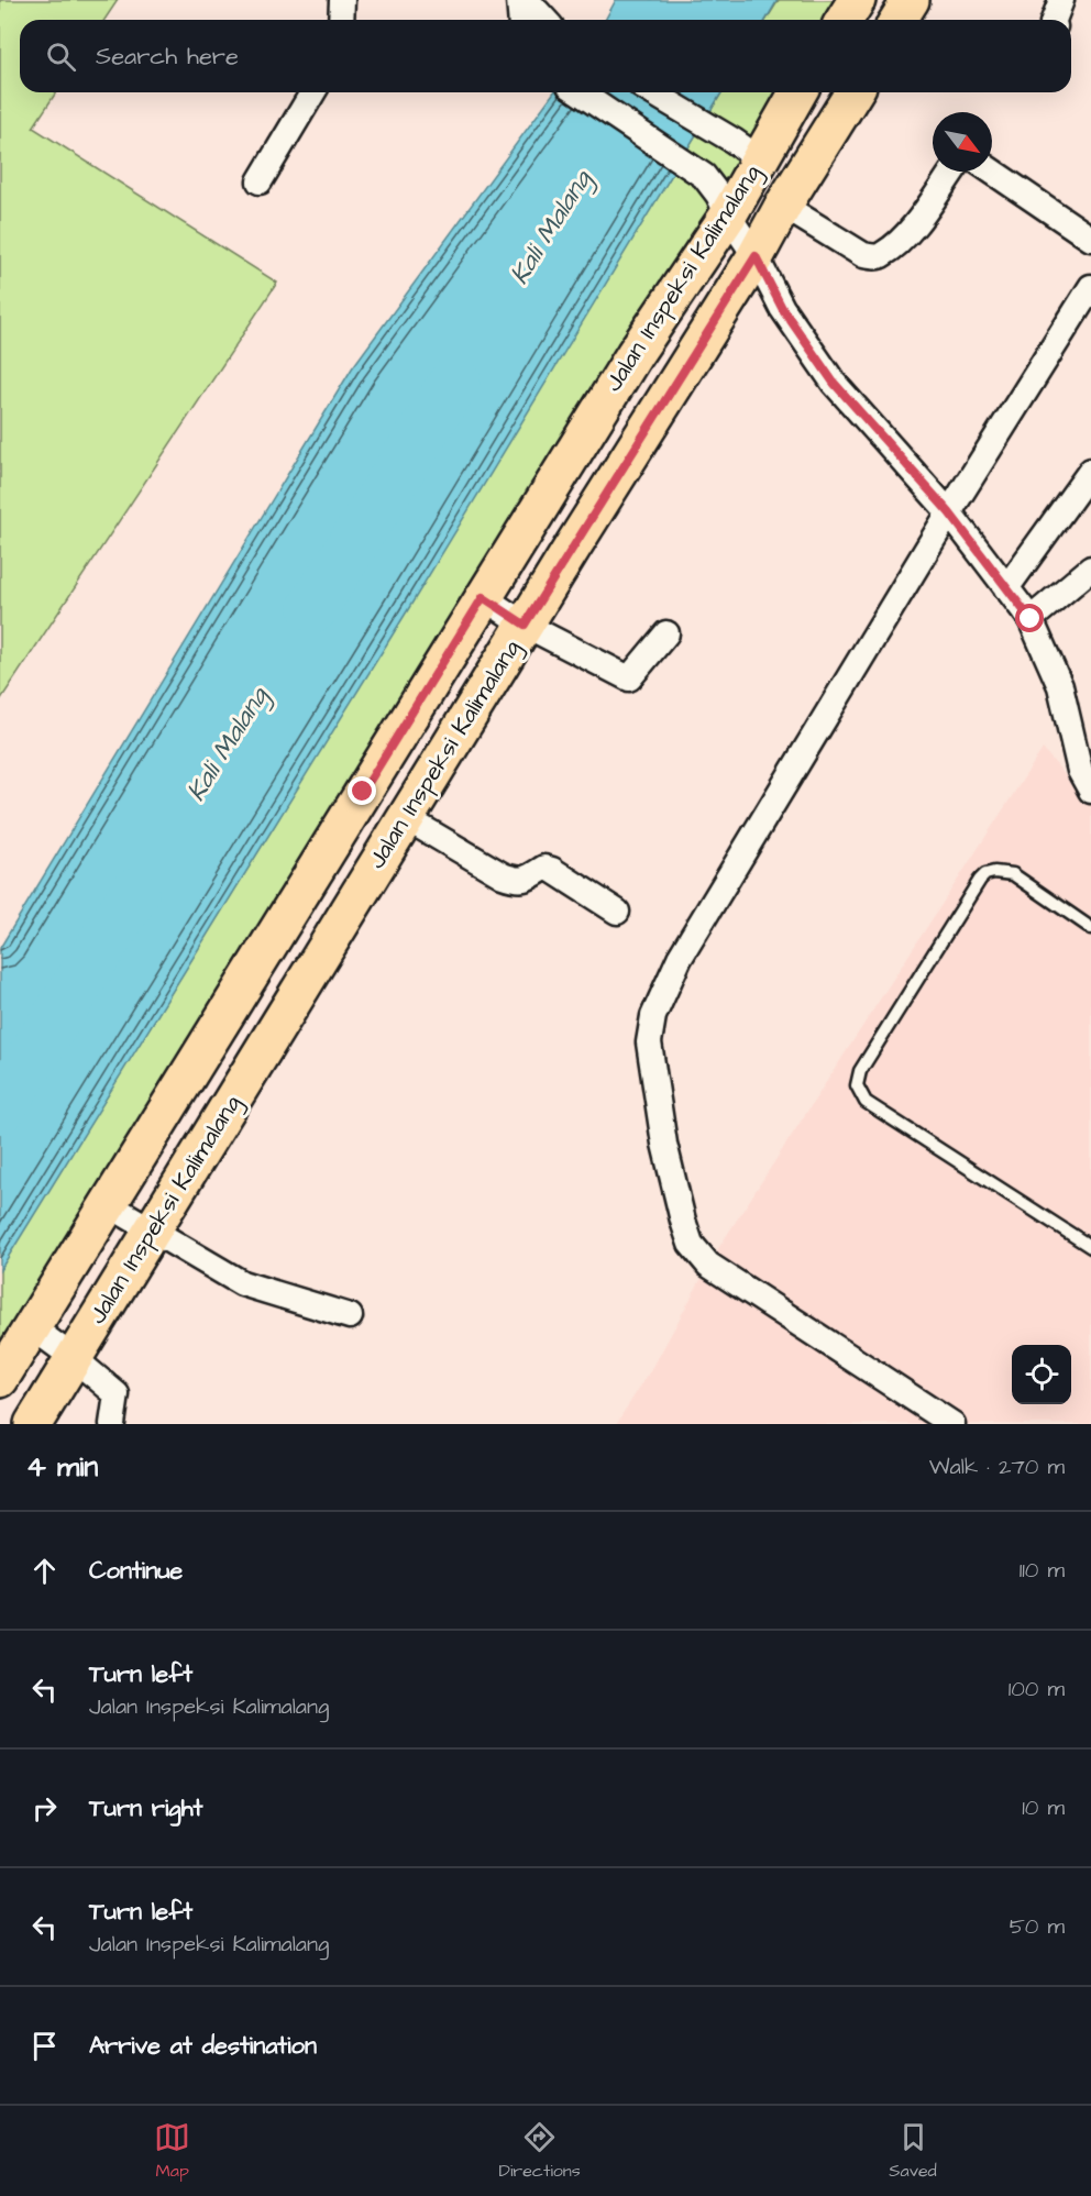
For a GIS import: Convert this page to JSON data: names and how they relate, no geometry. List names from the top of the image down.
{
  "streets": {
    "main road": ["Jalan Inspeksi Kalimalang"]
  },
  "water": ["Kali Malang"],
  "north": "bottom right",
  "page": {
    "search": "Search here",
    "heading": ["4 min", "Walk · 270 m"],
    "list": [
      ["Continue", "110 m"],
      ["Turn left", "Jalan Inspeksi Kalimalang", "100 m"],
      ["Turn right", "10 m"],
      ["Turn left", "Jalan Inspeksi Kalimalang", "50 m"],
      "Arrive at destination"
    ],
    "nav": ["Map", "Directions", "Saved"]
  }
}
